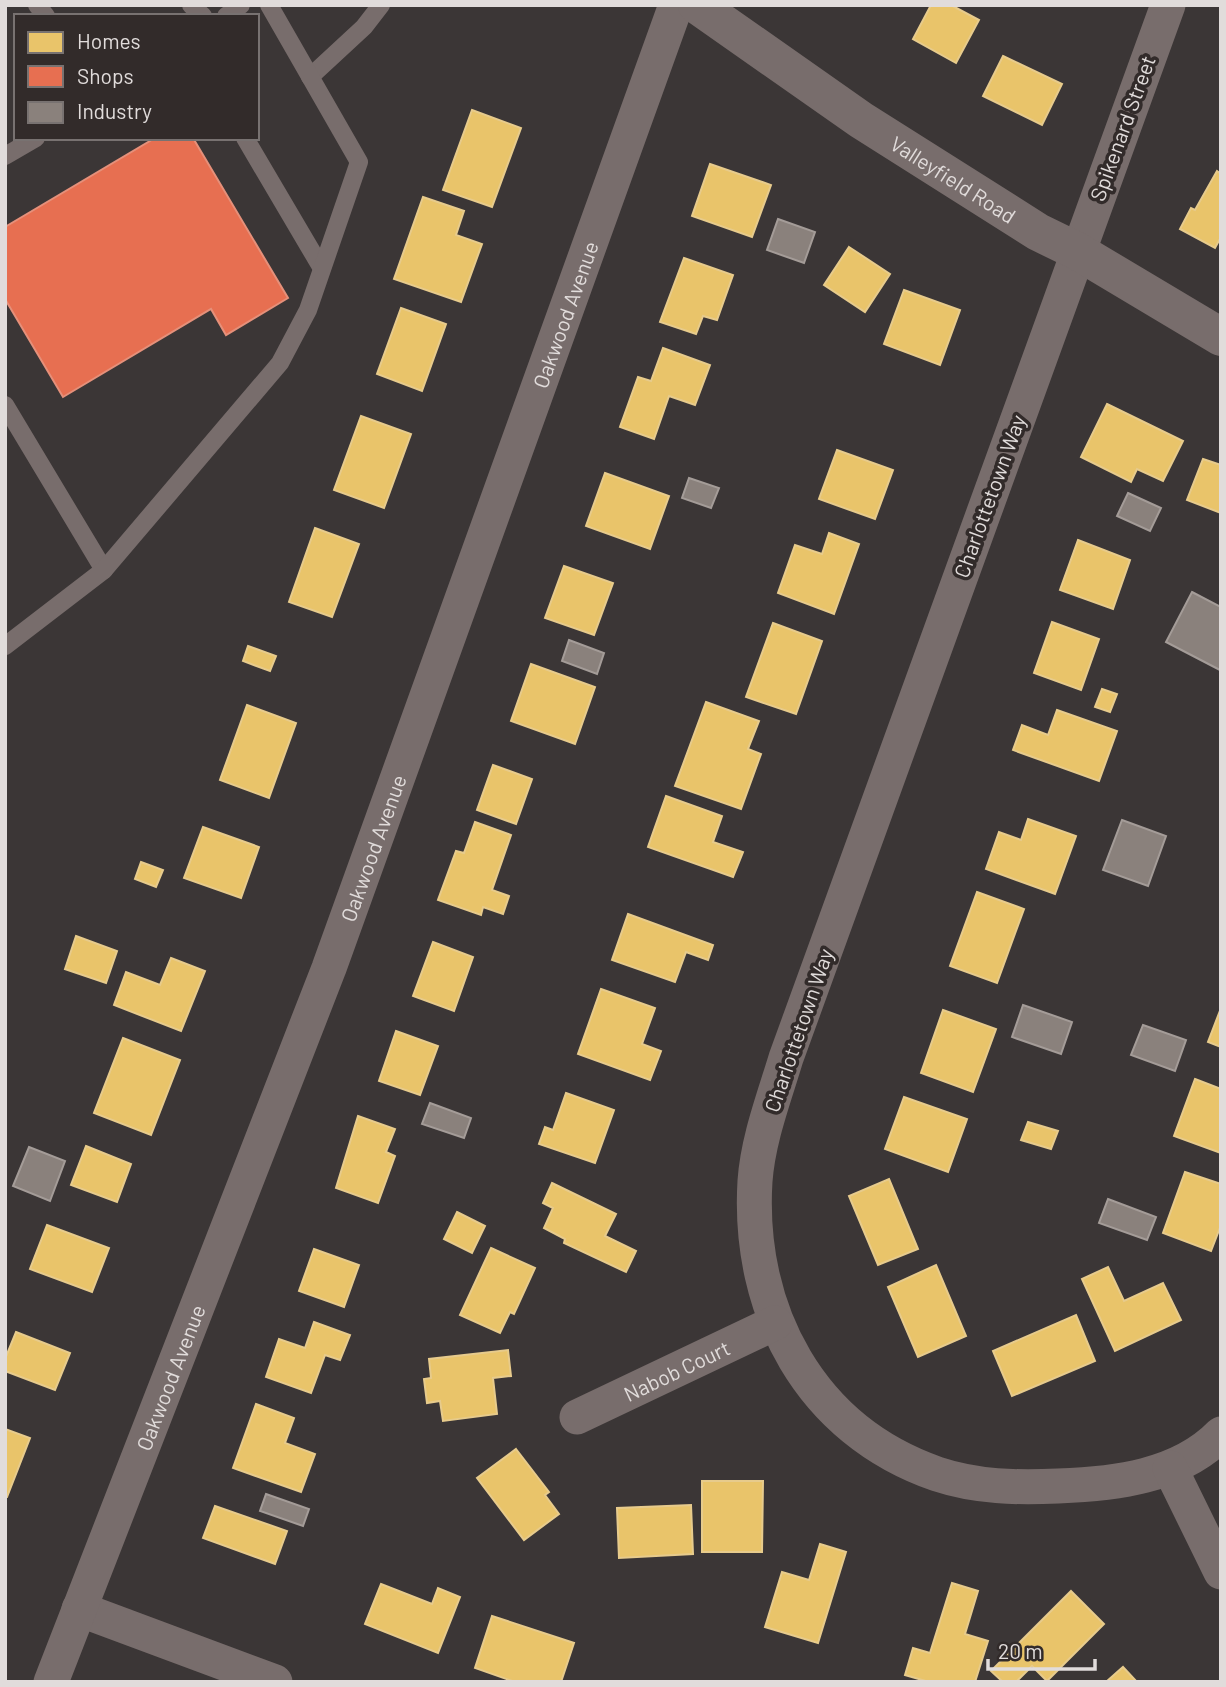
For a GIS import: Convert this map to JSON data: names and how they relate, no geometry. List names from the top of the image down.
{
  "streets": {
    "street": [
      "Spikenard Street",
      "Valleyfield Road",
      "Oakwood Avenue",
      "Charlottetown Way",
      "Nabob Court"
    ]
  },
  "crossings": [
    ["Spikenard Street", "Valleyfield Road"],
    ["Spikenard Street", "Charlottetown Way"],
    ["Valleyfield Road", "Charlottetown Way"],
    ["Charlottetown Way", "Nabob Court"]
  ],
  "legend": ["Homes", "Shops", "Industry"],
  "scale_bar": "20 m"
}
